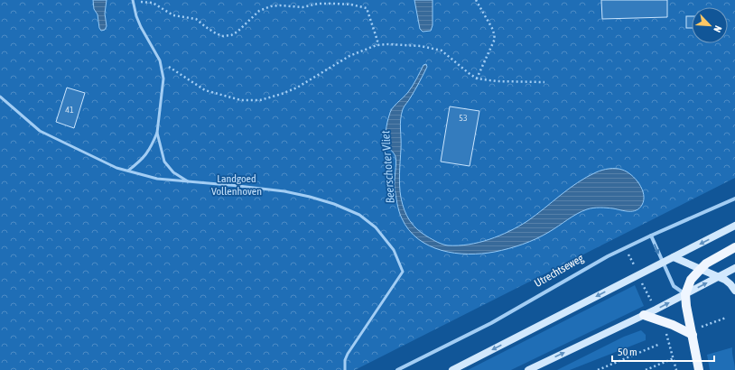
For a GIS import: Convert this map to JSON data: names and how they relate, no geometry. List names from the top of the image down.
{
  "streets": {
    "street": ["Utrechtseweg"]
  },
  "water": ["Beerschoter Vliet"],
  "parks": ["Landgoed Vollenhoven"],
  "house_numbers": ["41", "53"],
  "scale_bar": "50 m",
  "north": "bottom right"
}
